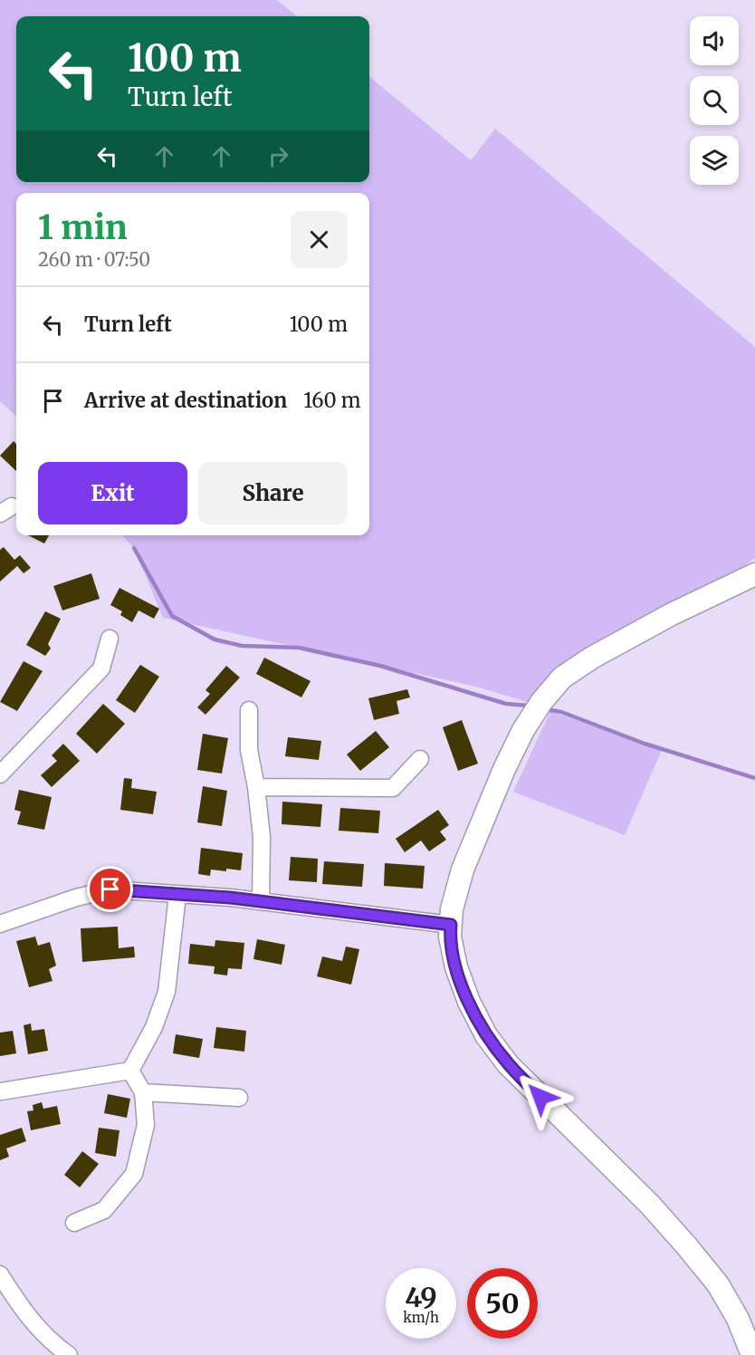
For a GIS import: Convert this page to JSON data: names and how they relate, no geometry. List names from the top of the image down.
{
  "page": {
    "turn": ["100 m", "Turn left"],
    "heading": ["1 min", "260 m · 07:50"],
    "list": [
      {
        "name": "Turn left",
        "value": "100 m"
      },
      {
        "name": "Arrive at destination",
        "value": "160 m"
      }
    ],
    "buttons": ["Exit", "Share"],
    "speed": "49 km/h",
    "limit": "50"
  }
}
